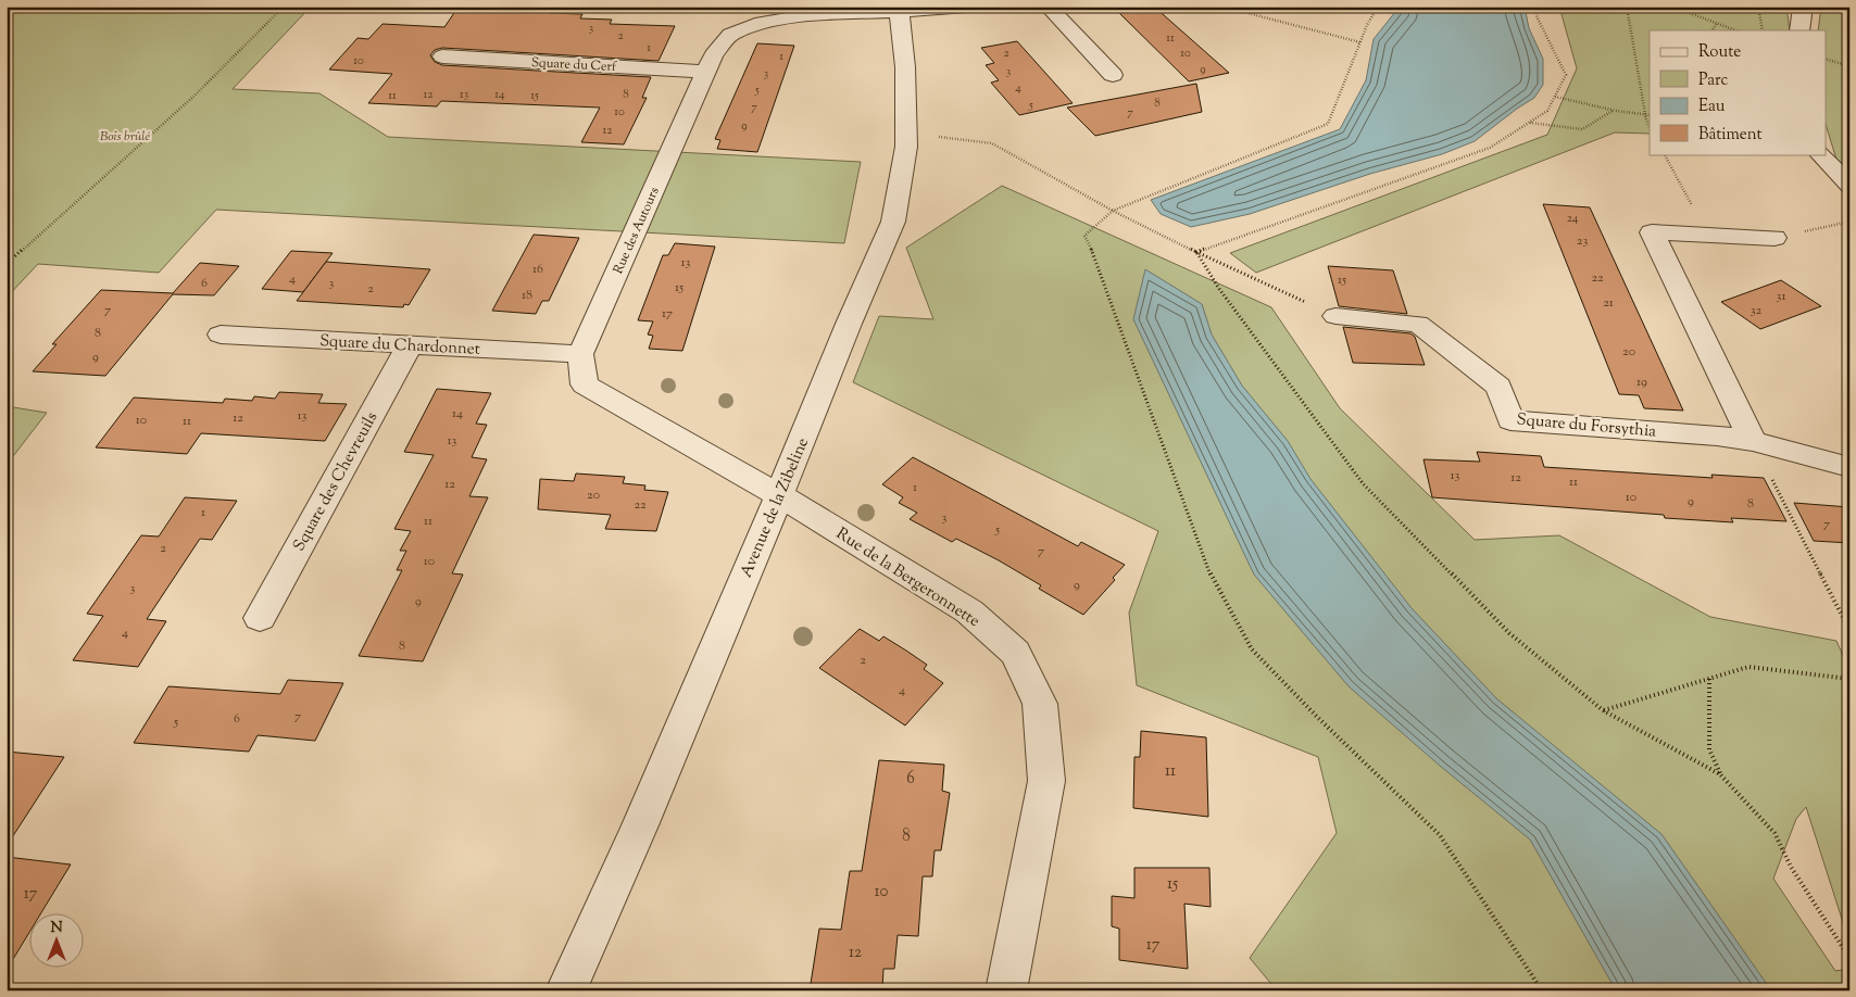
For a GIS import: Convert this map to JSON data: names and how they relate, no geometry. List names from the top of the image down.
{
  "streets": {
    "street": [
      "Square du Cerf",
      "Rue des Autours",
      "Square du Chardonnet",
      "Square du Forsythia",
      "Square des Chevreuils",
      "Avenue de la Zibeline",
      "Rue de la Bergeronnette"
    ]
  },
  "crossings": [
    ["Square du Cerf", "Rue des Autours"],
    ["Rue des Autours", "Square du Chardonnet"],
    ["Rue des Autours", "Avenue de la Zibeline"],
    ["Square du Chardonnet", "Square des Chevreuils"],
    ["Avenue de la Zibeline", "Rue de la Bergeronnette"]
  ],
  "parks": ["Bois brûlé"],
  "house_numbers": [
    "3",
    "2",
    "11",
    "1",
    "2",
    "10",
    "1",
    "10",
    "9",
    "3",
    "3",
    "4",
    "5",
    "12",
    "13",
    "14",
    "8",
    "11",
    "15",
    "8",
    "5",
    "7",
    "10",
    "7",
    "9",
    "12",
    "24",
    "23",
    "13",
    "16",
    "22",
    "4",
    "15",
    "6",
    "3",
    "15",
    "2",
    "18",
    "31",
    "21",
    "7",
    "32",
    "17",
    "8",
    "20",
    "9",
    "19",
    "14",
    "13",
    "12",
    "10",
    "11",
    "13",
    "13",
    "12",
    "11",
    "12",
    "1",
    "20",
    "10",
    "9",
    "8",
    "22",
    "1",
    "3",
    "11",
    "7",
    "5",
    "2",
    "7",
    "10",
    "9",
    "3",
    "9",
    "4",
    "8",
    "2",
    "4",
    "7",
    "6",
    "5",
    "11",
    "6",
    "8",
    "15",
    "10",
    "17",
    "17",
    "12"
  ],
  "legend": [
    "Route",
    "Parc",
    "Eau",
    "Bâtiment"
  ],
  "north": "top"
}
